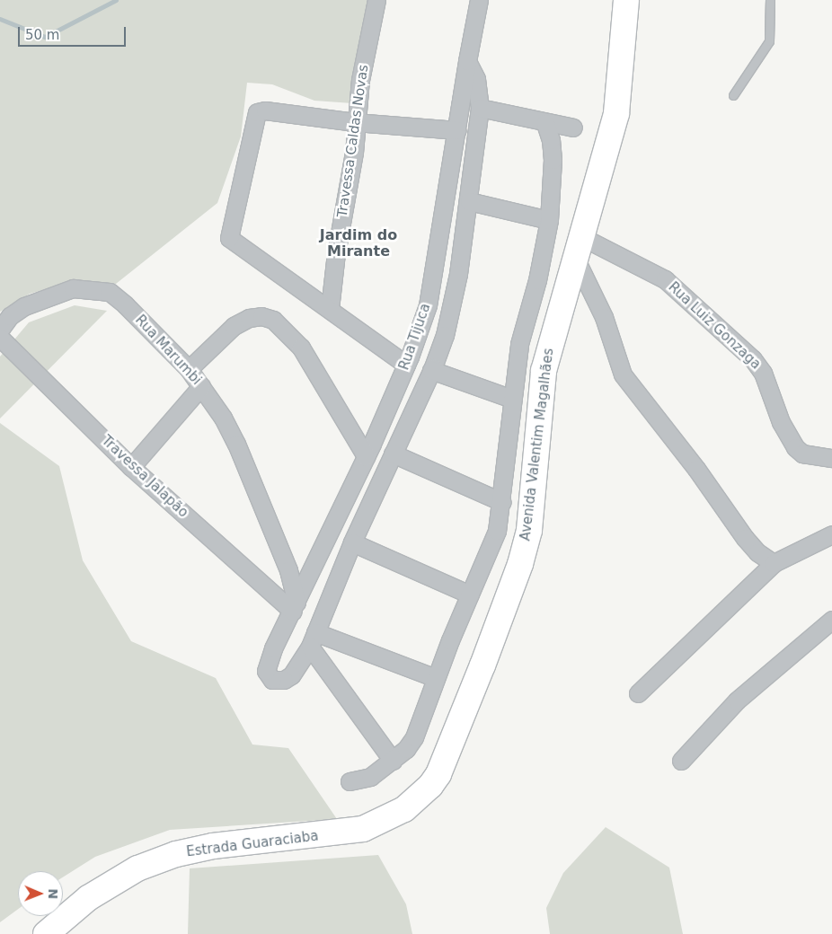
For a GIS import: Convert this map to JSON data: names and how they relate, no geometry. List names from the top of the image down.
{
  "streets": {
    "main road": ["Avenida Valentim Magalhães", "Estrada Guaraciaba"],
    "street": [
      "Travessa Caldas Novas",
      "Rua Luiz Gonzaga",
      "Rua Tijuca",
      "Rua Marumbi",
      "Travessa Jalapão"
    ]
  },
  "crossings": [
    ["Rua Luiz Gonzaga", "Avenida Valentim Magalhães"],
    ["Rua Tijuca", "Rua Marumbi"],
    ["Rua Tijuca", "Travessa Jalapão"],
    ["Rua Marumbi", "Travessa Jalapão"],
    ["Avenida Valentim Magalhães", "Estrada Guaraciaba"]
  ],
  "districts": ["Jardim do Mirante"],
  "scale_bar": "50 m",
  "north": "right"
}
